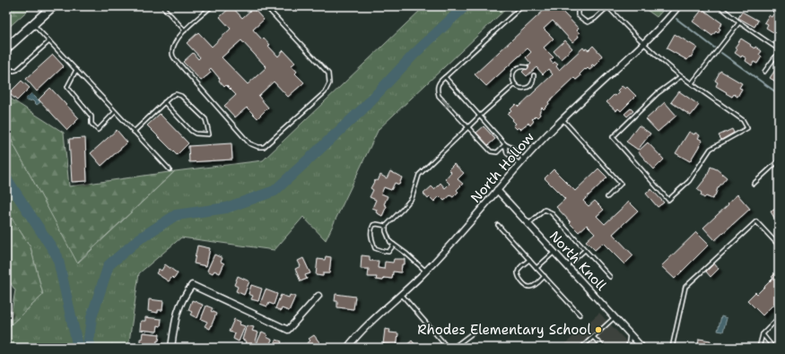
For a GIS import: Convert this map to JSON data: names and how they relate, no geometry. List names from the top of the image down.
{
  "streets": {
    "street": ["North Hollow", "North Knoll"]
  },
  "crossings": [
    ["North Hollow", "North Knoll"]
  ],
  "places": ["Rhodes Elementary School"]
}
